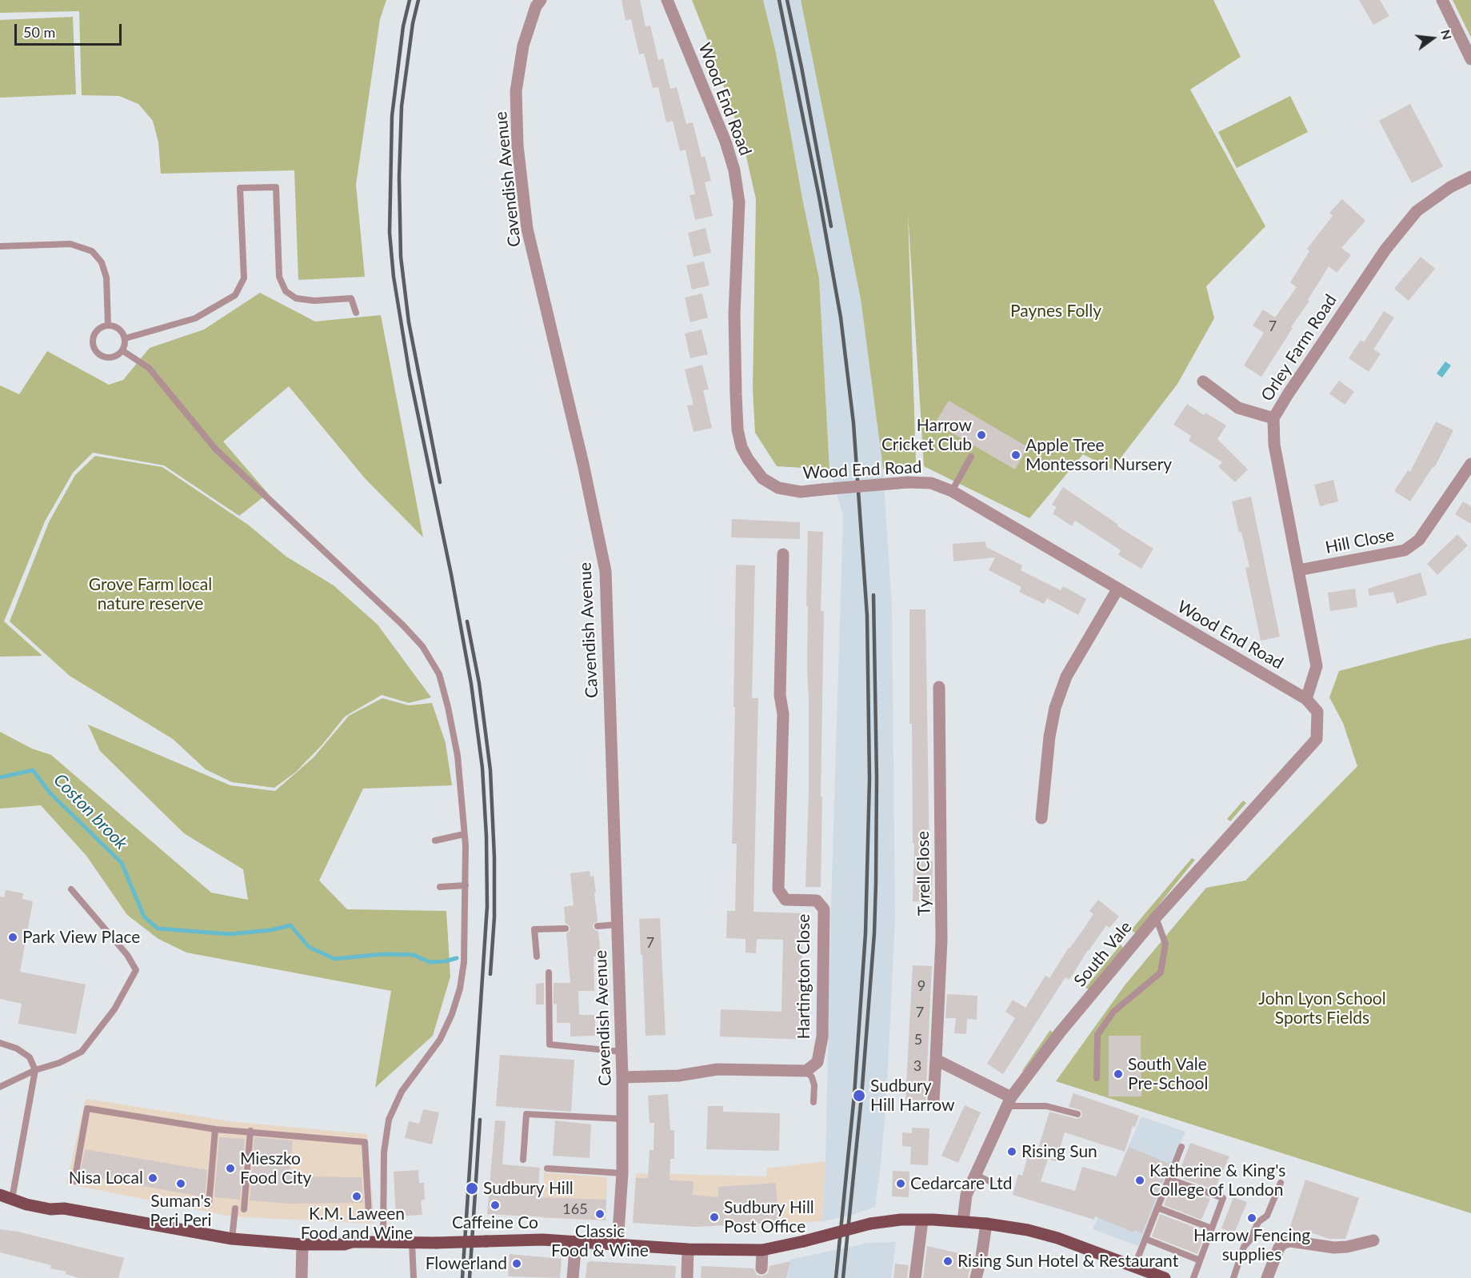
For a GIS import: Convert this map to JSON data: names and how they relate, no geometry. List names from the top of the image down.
{
  "streets": {
    "street": [
      "Wood End Road",
      "Cavendish Avenue",
      "Orley Farm Road",
      "Hill Close",
      "Tyrell Close",
      "South Vale",
      "Hartington Close"
    ]
  },
  "crossings": [
    ["Wood End Road", "Orley Farm Road"],
    ["Wood End Road", "South Vale"],
    ["Orley Farm Road", "Hill Close"],
    ["Orley Farm Road", "South Vale"]
  ],
  "water": ["Coston brook"],
  "parks": ["Paynes Folly", "Grove Farm local nature reserve", "John Lyon School Sports Fields"],
  "places": [
    "Harrow Cricket Club",
    "Apple Tree Montessori Nursery",
    "Park View Place",
    "South Vale Pre-School",
    "Sudbury Hill Harrow",
    "Rising Sun",
    "Mieszko Food City",
    "Nisa Local",
    "Katherine & King's College of London",
    "Suman's Peri Peri",
    "Cedarcare Ltd",
    "Sudbury Hill",
    "K.M. Laween Food and Wine",
    "Caffeine Co",
    "Classic Food & Wine",
    "Sudbury Hill Post Office",
    "Harrow Fencing supplies",
    "Rising Sun Hotel & Restaurant",
    "Flowerland"
  ],
  "house_numbers": [
    "7",
    "7",
    "9",
    "7",
    "5",
    "3",
    "165"
  ],
  "scale_bar": "50 m",
  "north": "right"
}
